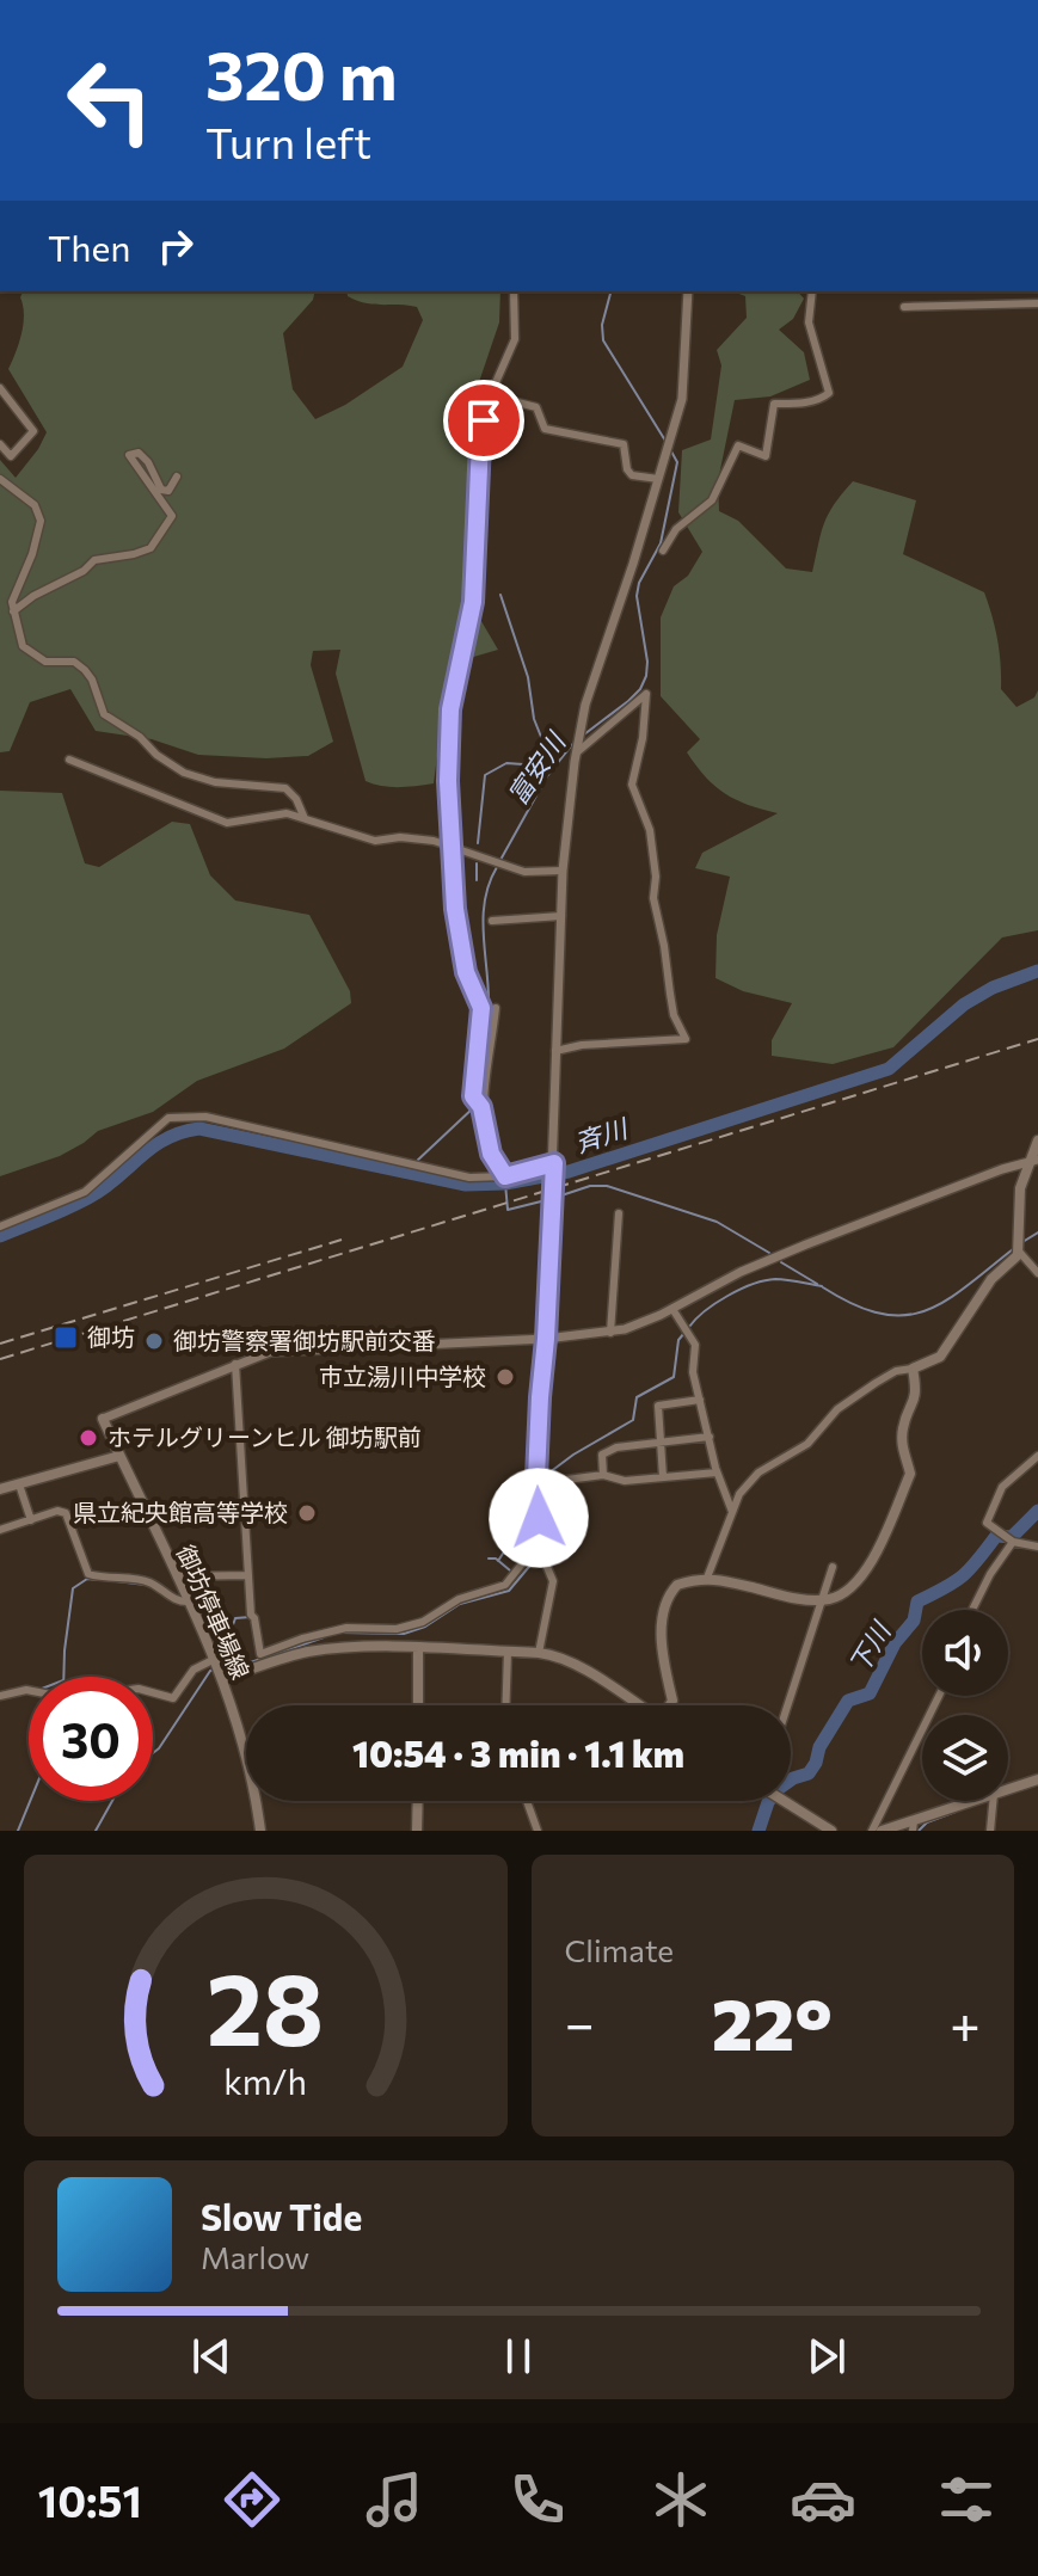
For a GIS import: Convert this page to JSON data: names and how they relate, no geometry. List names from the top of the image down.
{
  "streets": {
    "main road": ["御坊停車場線"]
  },
  "water": ["富安川", "斉川", "下川"],
  "places": {
    "transit": ["御坊"],
    "other": [
      "御坊警察署御坊駅前交番",
      "市立湯川中学校",
      "ホテルグリーンヒル 御坊駅前",
      "県立紀央館高等学校"
    ]
  },
  "page": {
    "turn": ["320 m", "Turn left"],
    "then": "Then",
    "limit": "30",
    "trip": "10:54 · 3 min · 1.1 km",
    "tile": "Climate",
    "heat": ["−", "22°", "+"],
    "song": ["Slow Tide", "Marlow"],
    "tabs": "10:51",
    "gauge": ["28", "km/h"]
  }
}
